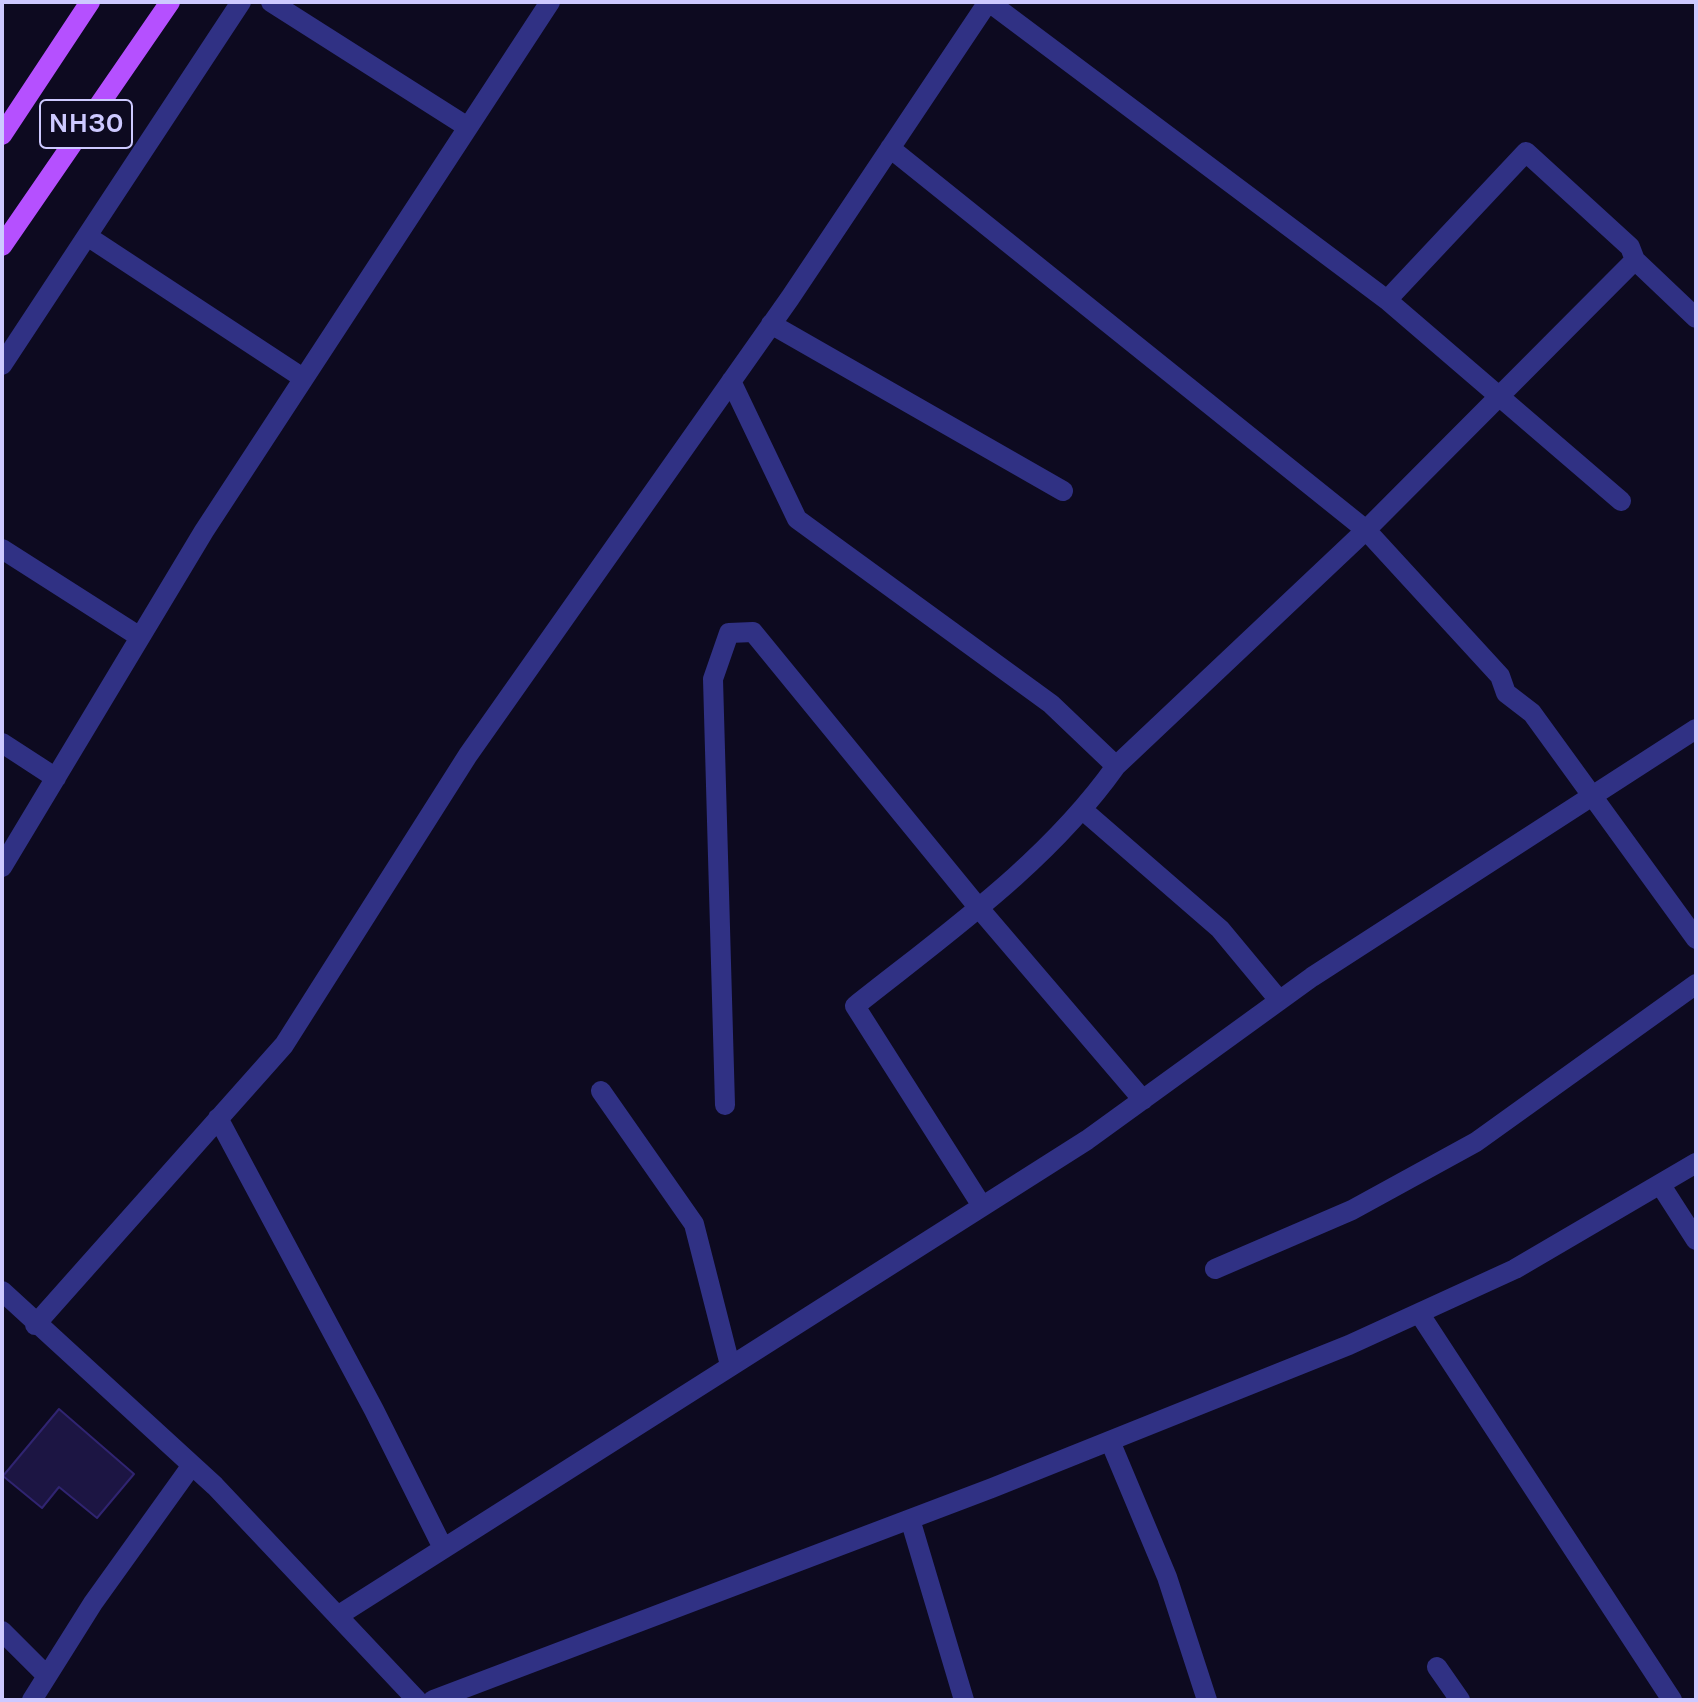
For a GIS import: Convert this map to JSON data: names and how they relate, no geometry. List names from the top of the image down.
{
  "streets": {
    "main road": ["NH30"]
  }
}
